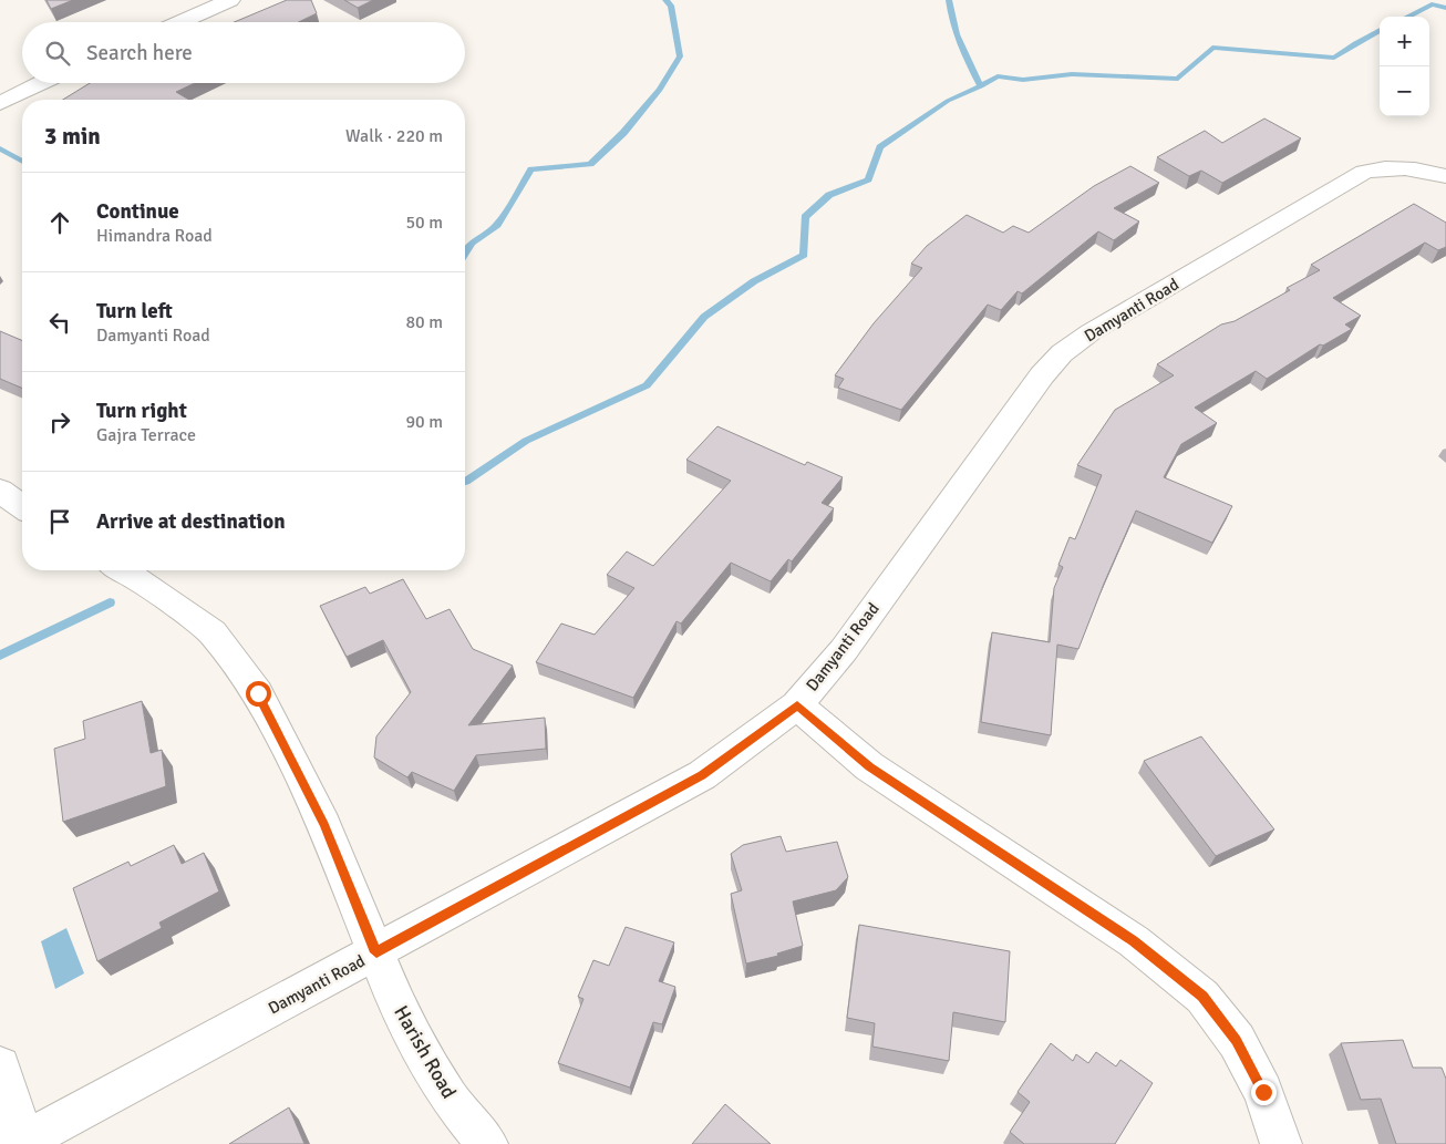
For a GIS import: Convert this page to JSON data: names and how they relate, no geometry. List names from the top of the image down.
{
  "streets": {
    "street": ["Damyanti Road", "Harish Road"]
  },
  "crossings": [
    ["Damyanti Road", "Harish Road"]
  ],
  "page": {
    "map_buttons": ["+", "−"],
    "search": "Search here",
    "heading": ["3 min", "Walk · 220 m"],
    "list": [
      ["Continue", "Himandra Road", "50 m"],
      ["Turn left", "Damyanti Road", "80 m"],
      ["Turn right", "Gajra Terrace", "90 m"],
      "Arrive at destination"
    ]
  }
}
